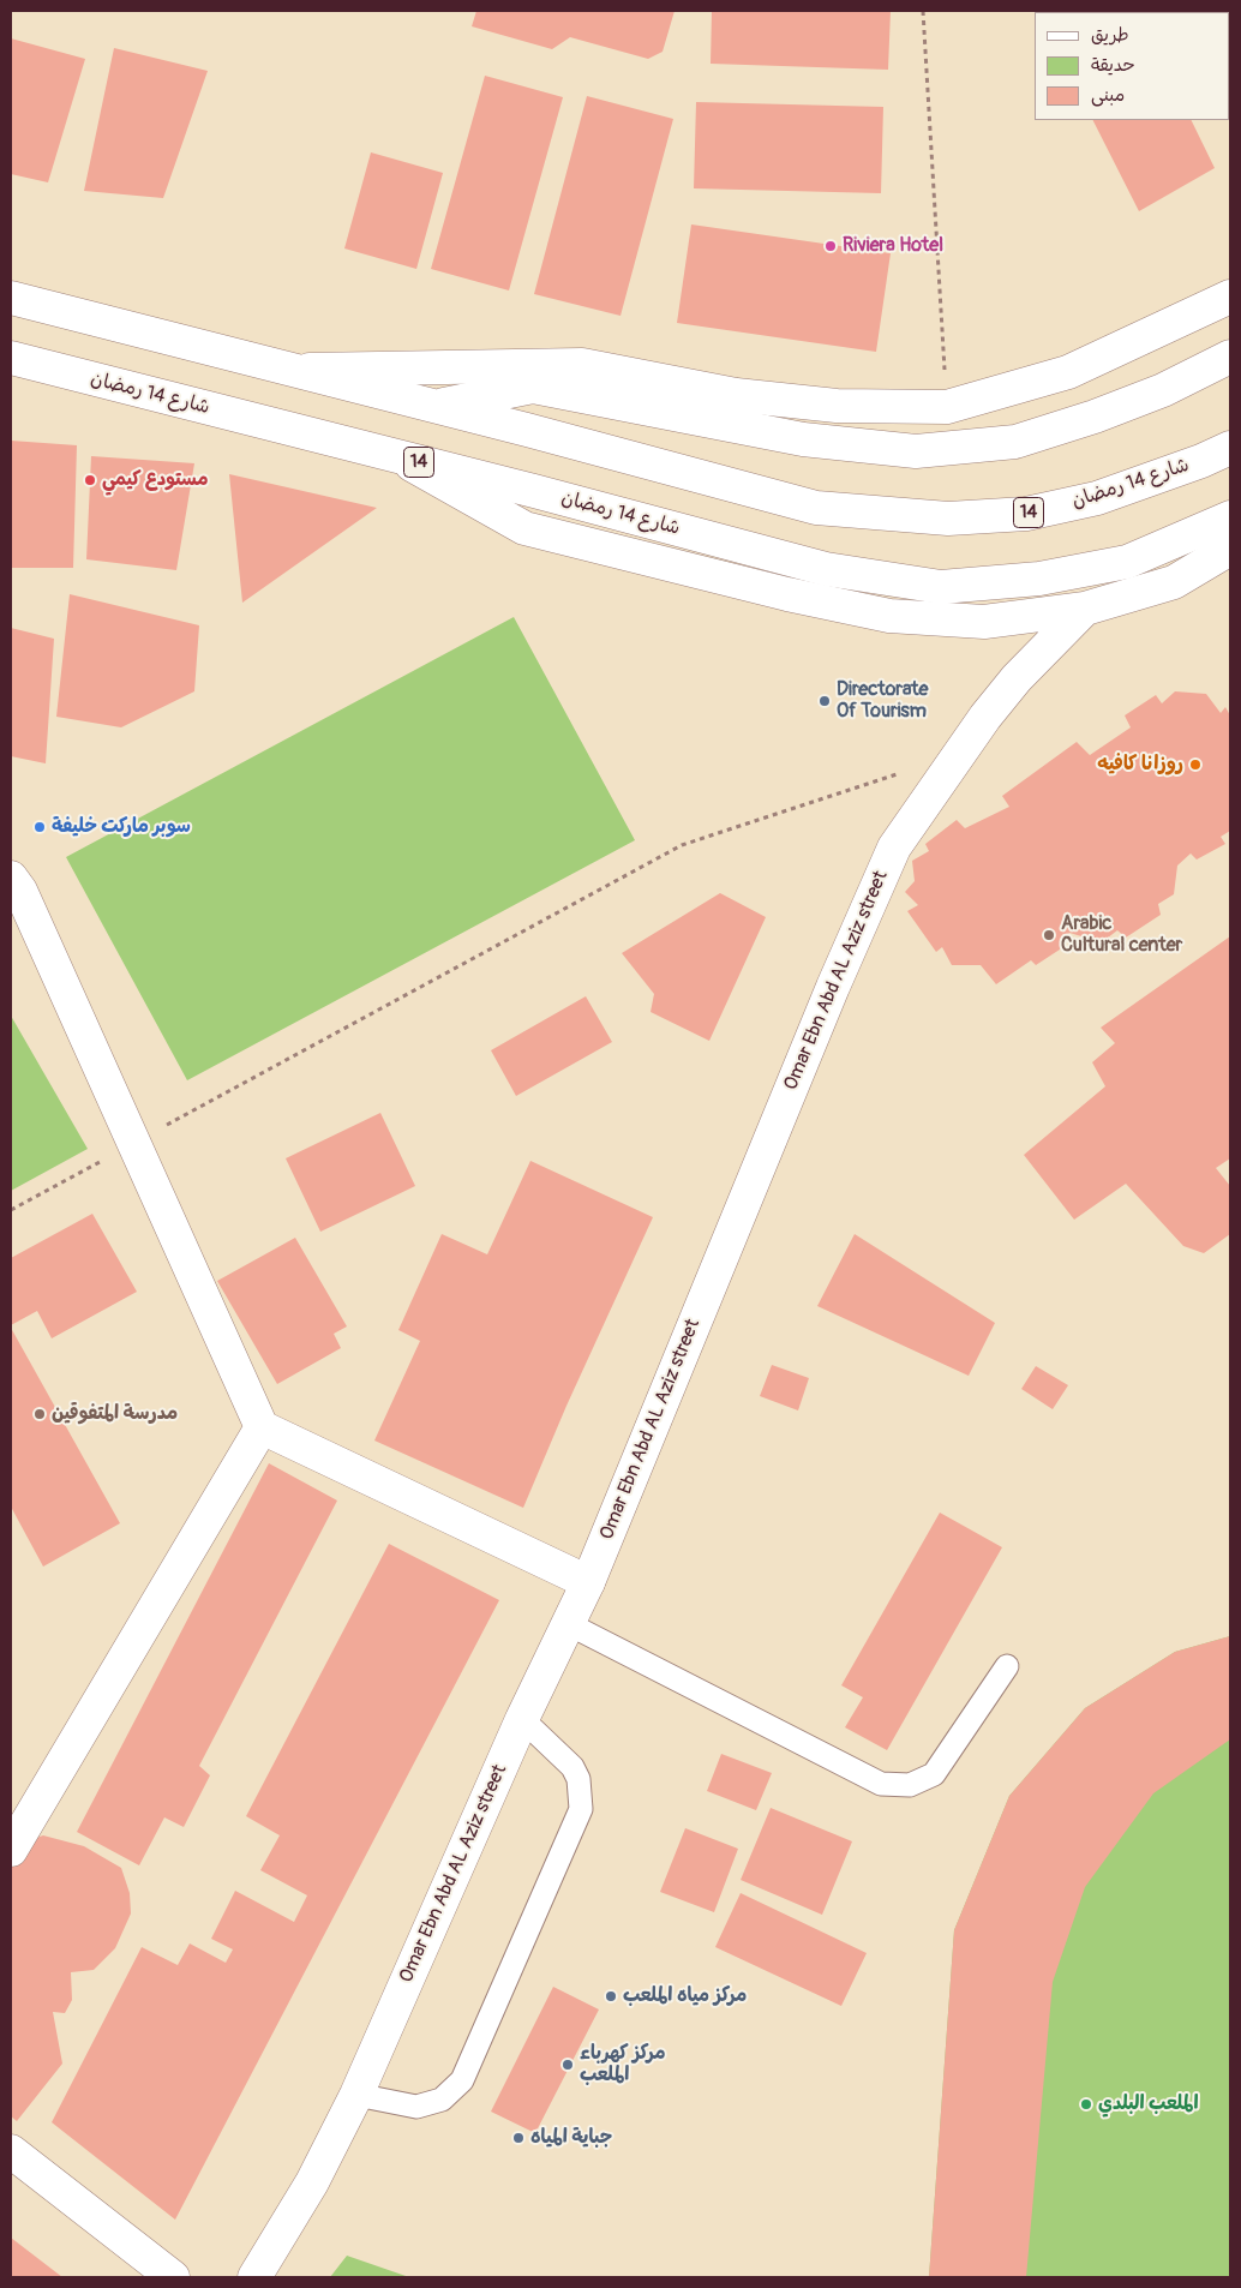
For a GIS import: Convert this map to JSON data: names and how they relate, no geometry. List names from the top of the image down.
{
  "streets": {
    "main road": ["شارع 14 رمضان", "14", "Omar Ebn Abd AL Aziz street"]
  },
  "places": [
    "Riviera Hotel",
    "مستودع كيمي",
    "Directorate Of Tourism",
    "روزانا كافيه",
    "سوبر ماركت خليفة",
    "Arabic Cultural center",
    "مدرسة المتفوقين",
    "مركز مياه الملعب",
    "مركز كهرباء الملعب",
    "الملعب البلدي",
    "جباية المياه"
  ],
  "legend": ["طريق", "حديقة", "مبنى"]
}
